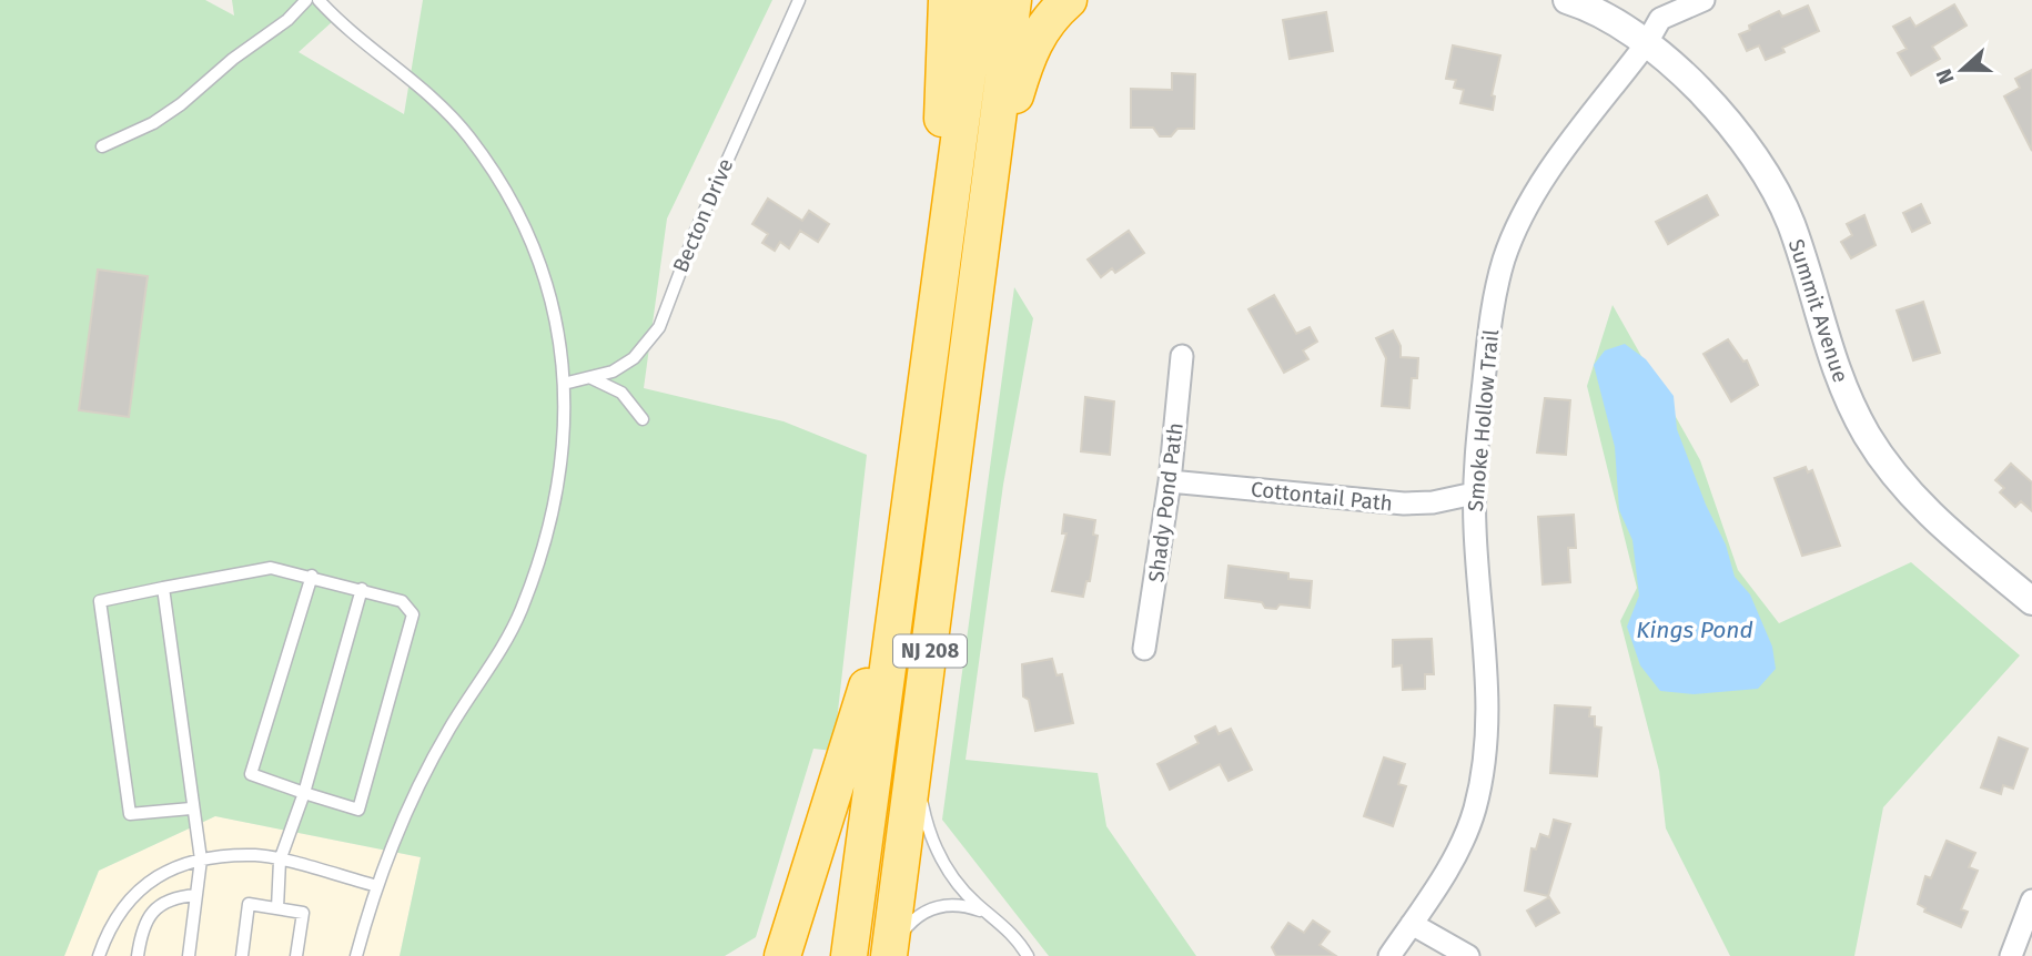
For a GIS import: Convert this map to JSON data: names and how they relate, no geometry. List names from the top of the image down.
{
  "streets": {
    "highway": ["NJ 208"],
    "street": [
      "Summit Avenue",
      "Smoke Hollow Trail",
      "Cottontail Path",
      "Shady Pond Path"
    ],
    "lane": ["Becton Drive"]
  },
  "crossings": [
    ["Summit Avenue", "Smoke Hollow Trail"],
    ["Smoke Hollow Trail", "Cottontail Path"],
    ["Cottontail Path", "Shady Pond Path"]
  ],
  "water": ["Kings Pond"],
  "north": "left"
}
